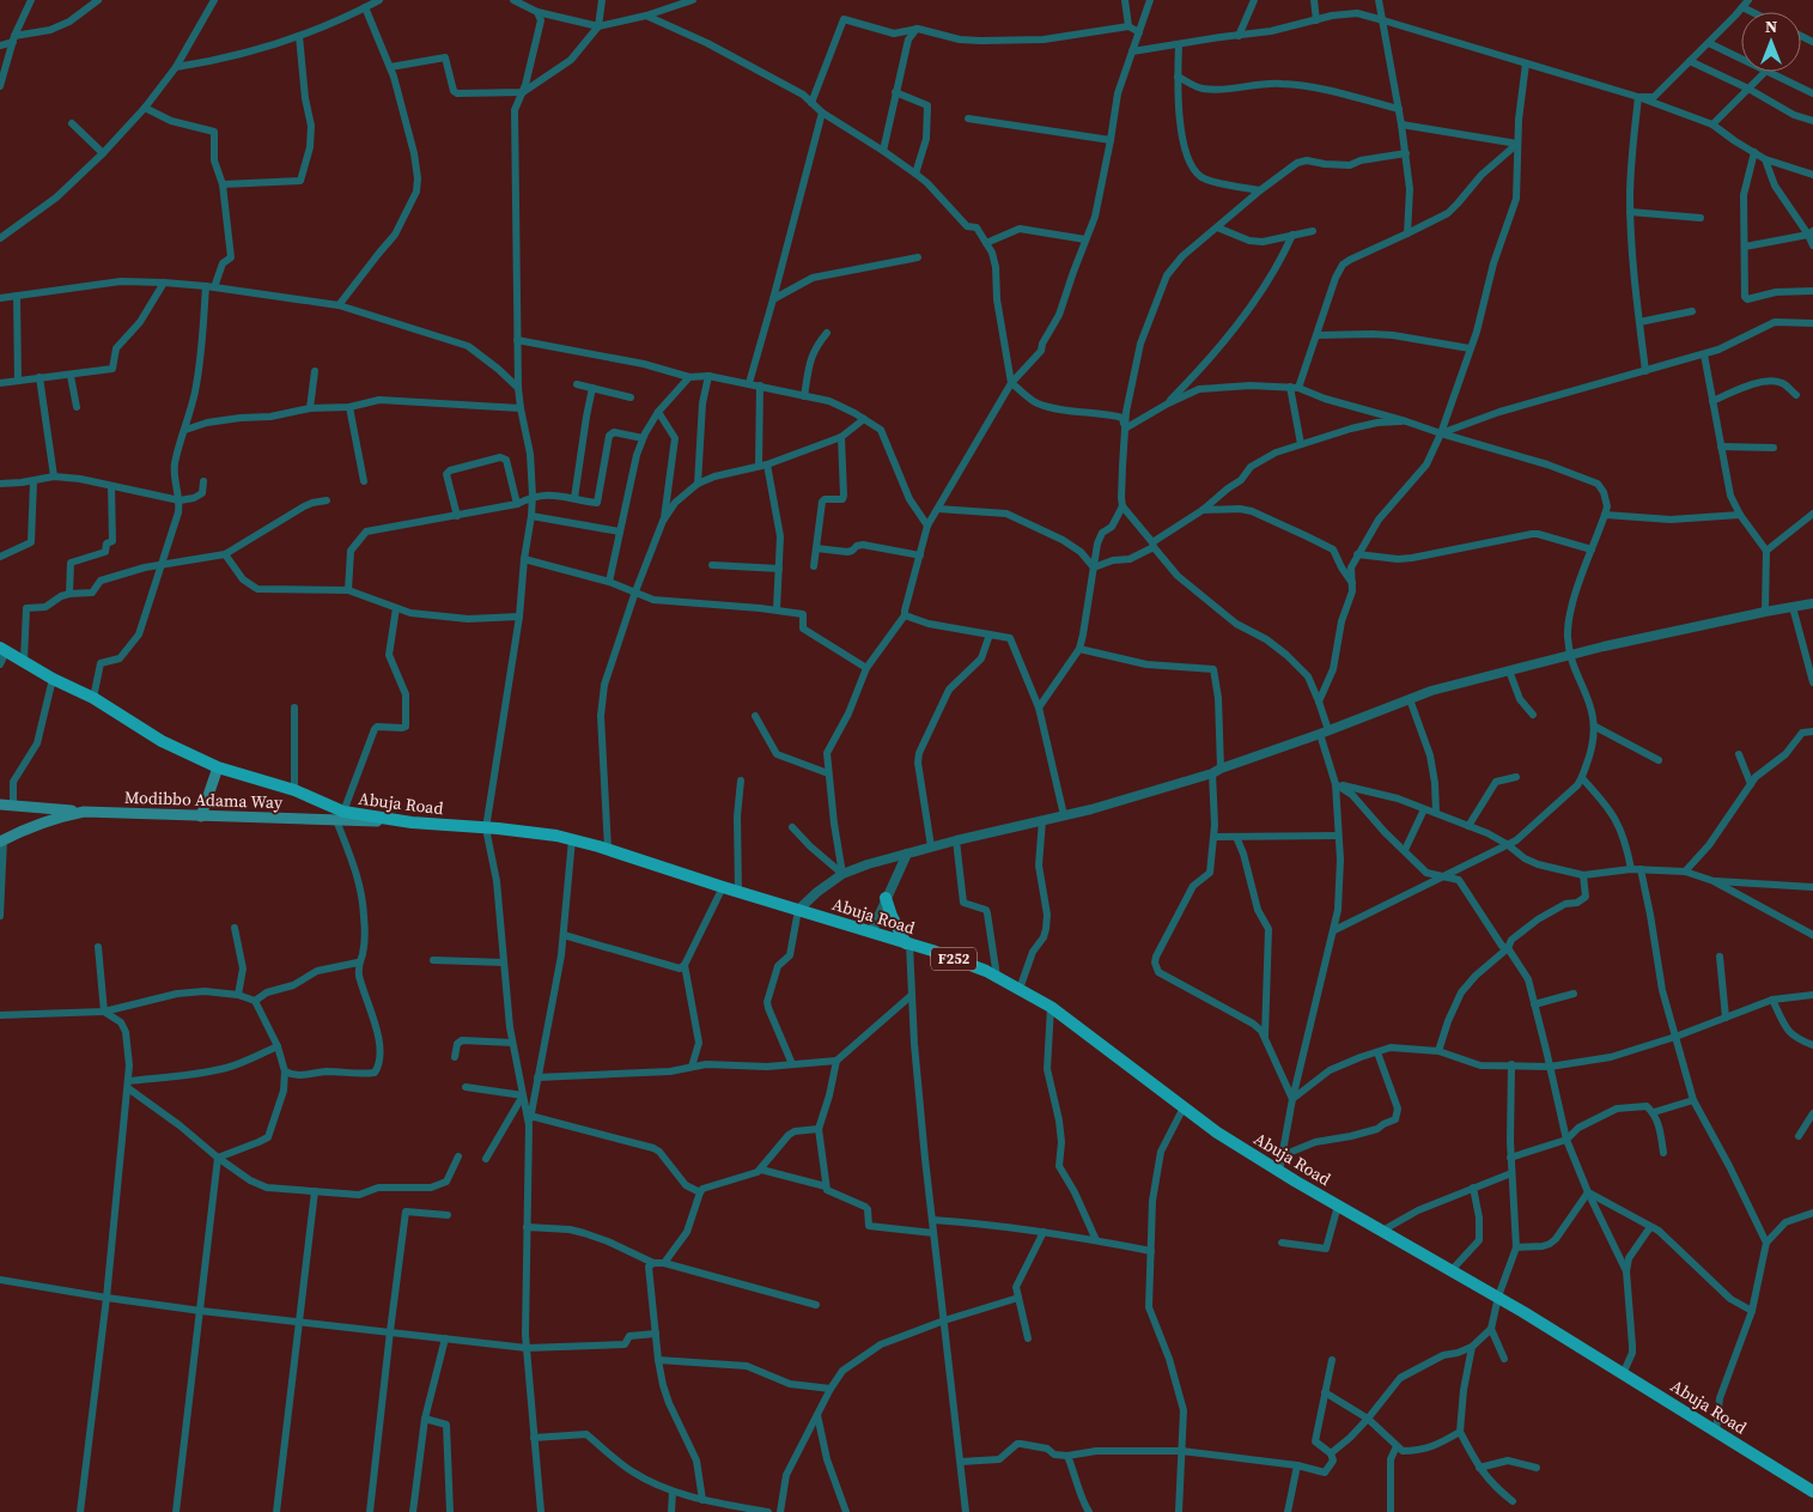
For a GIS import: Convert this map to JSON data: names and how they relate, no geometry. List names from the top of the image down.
{
  "streets": {
    "main road": ["Modibbo Adama Way", "Abuja Road", "F252"]
  },
  "crossings": [
    ["Modibbo Adama Way", "Abuja Road"]
  ],
  "north": "top"
}
